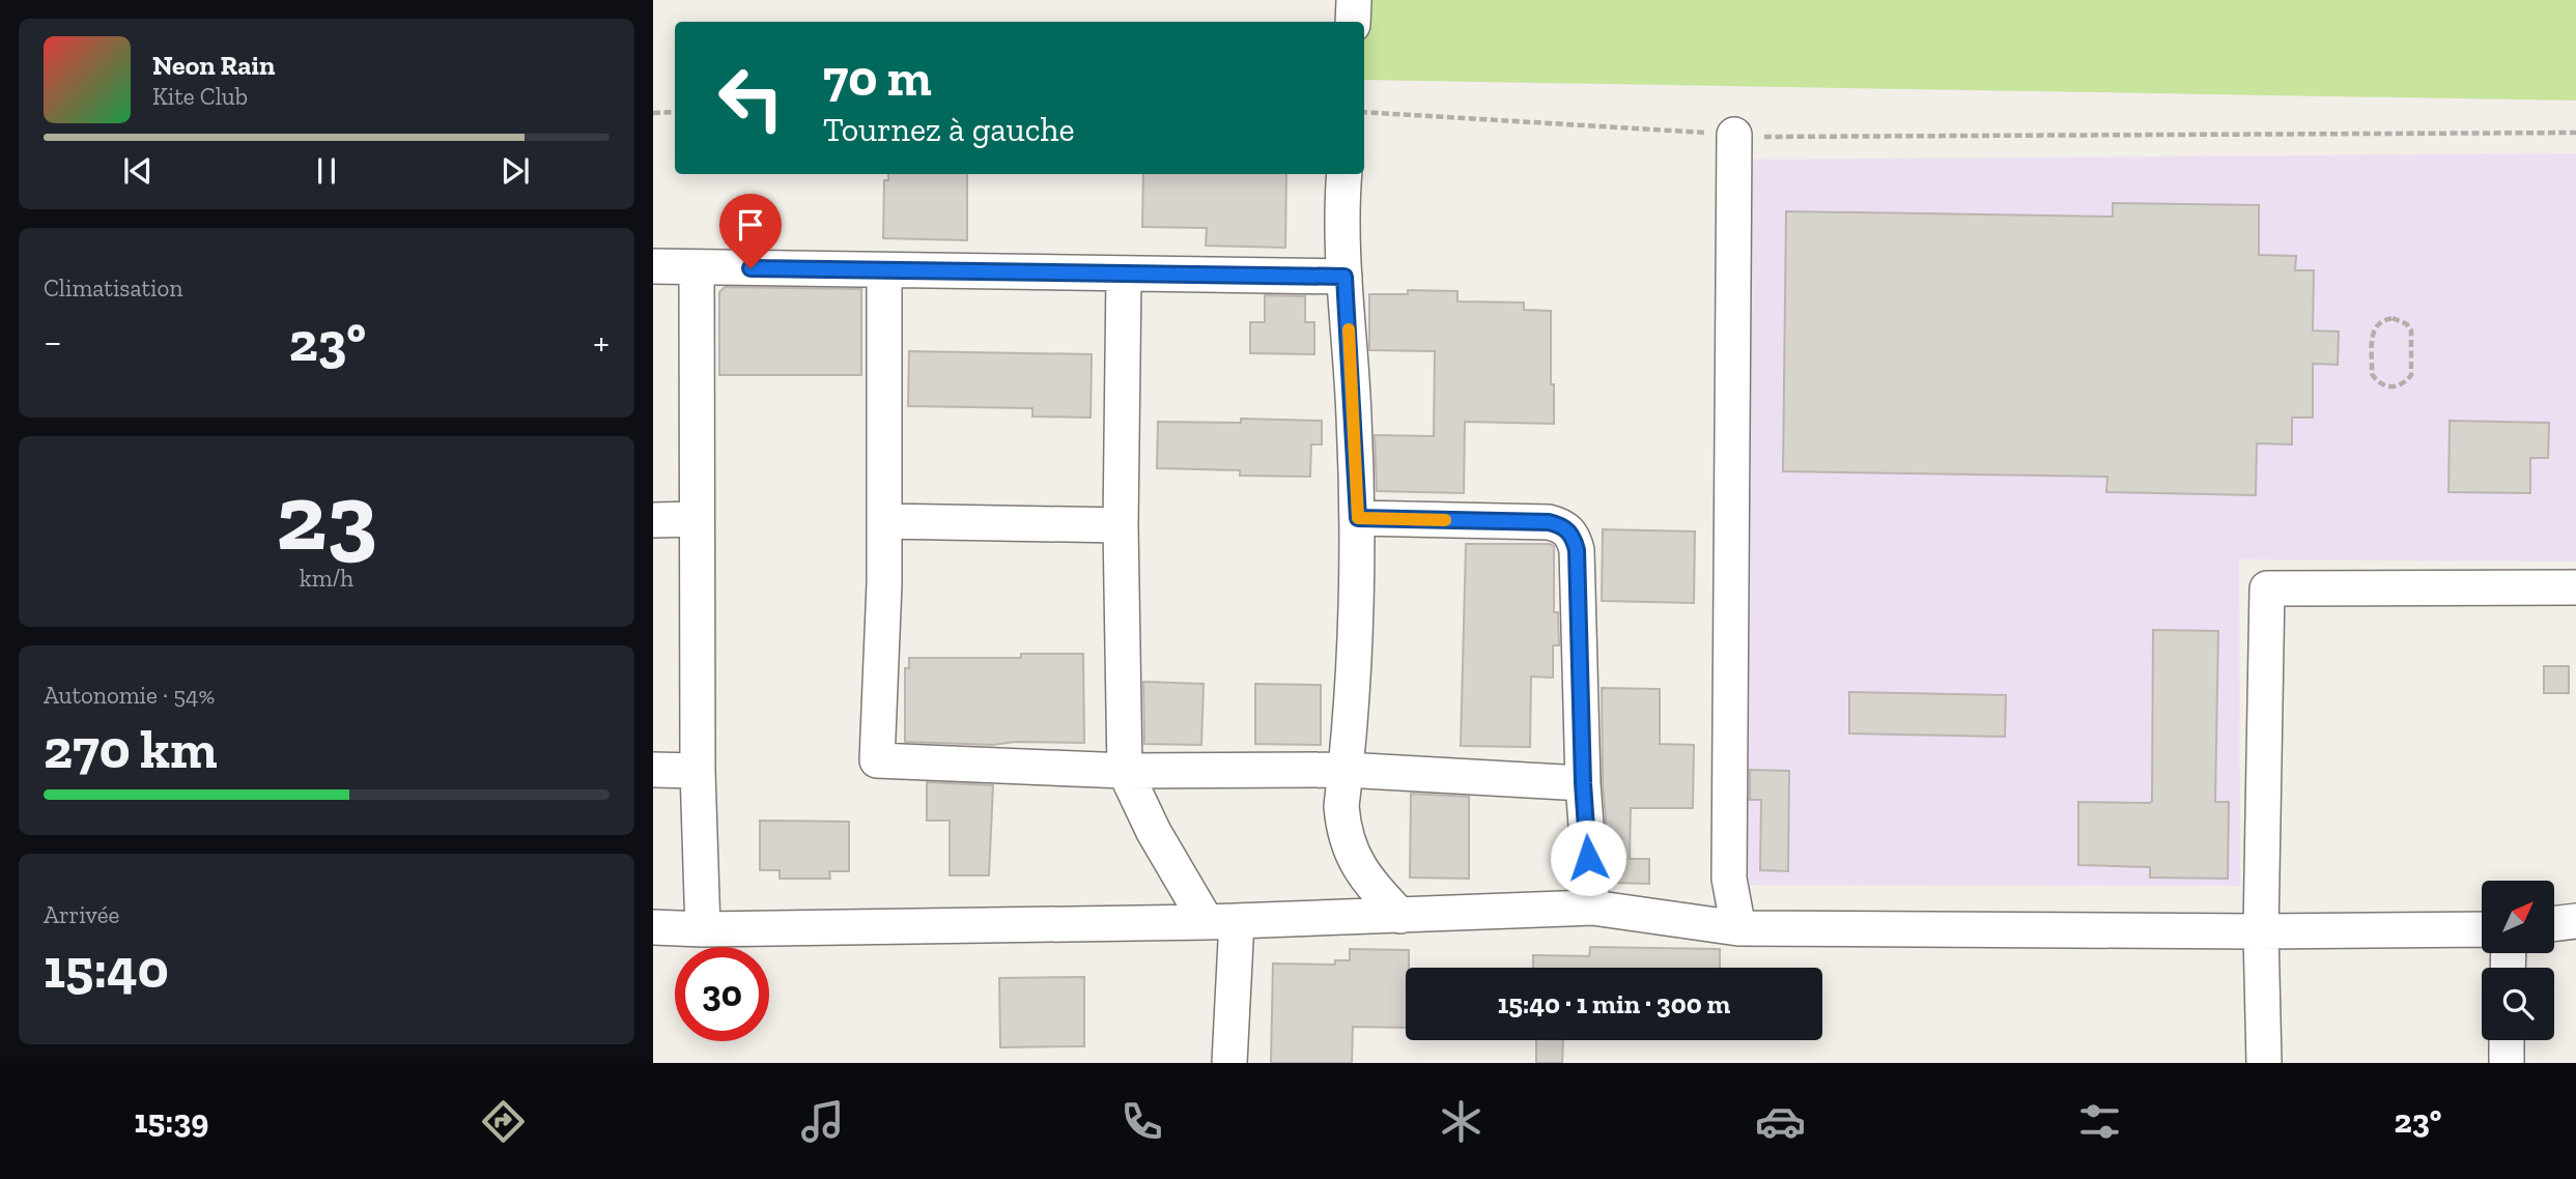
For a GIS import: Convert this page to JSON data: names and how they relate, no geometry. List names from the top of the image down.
{
  "north": "top right",
  "page": {
    "turn": ["70 m", "Tournez à gauche"],
    "song": ["Neon Rain", "Kite Club"],
    "tile": [
      "Climatisation",
      ["23", "km/h"],
      ["Autonomie · 54%", "270 km"],
      ["Arrivée", "15:40"]
    ],
    "heat": ["−", "23°", "+"],
    "limit": "30",
    "trip": "15:40 · 1 min · 300 m",
    "tabs": ["15:39", "23°"]
  }
}
